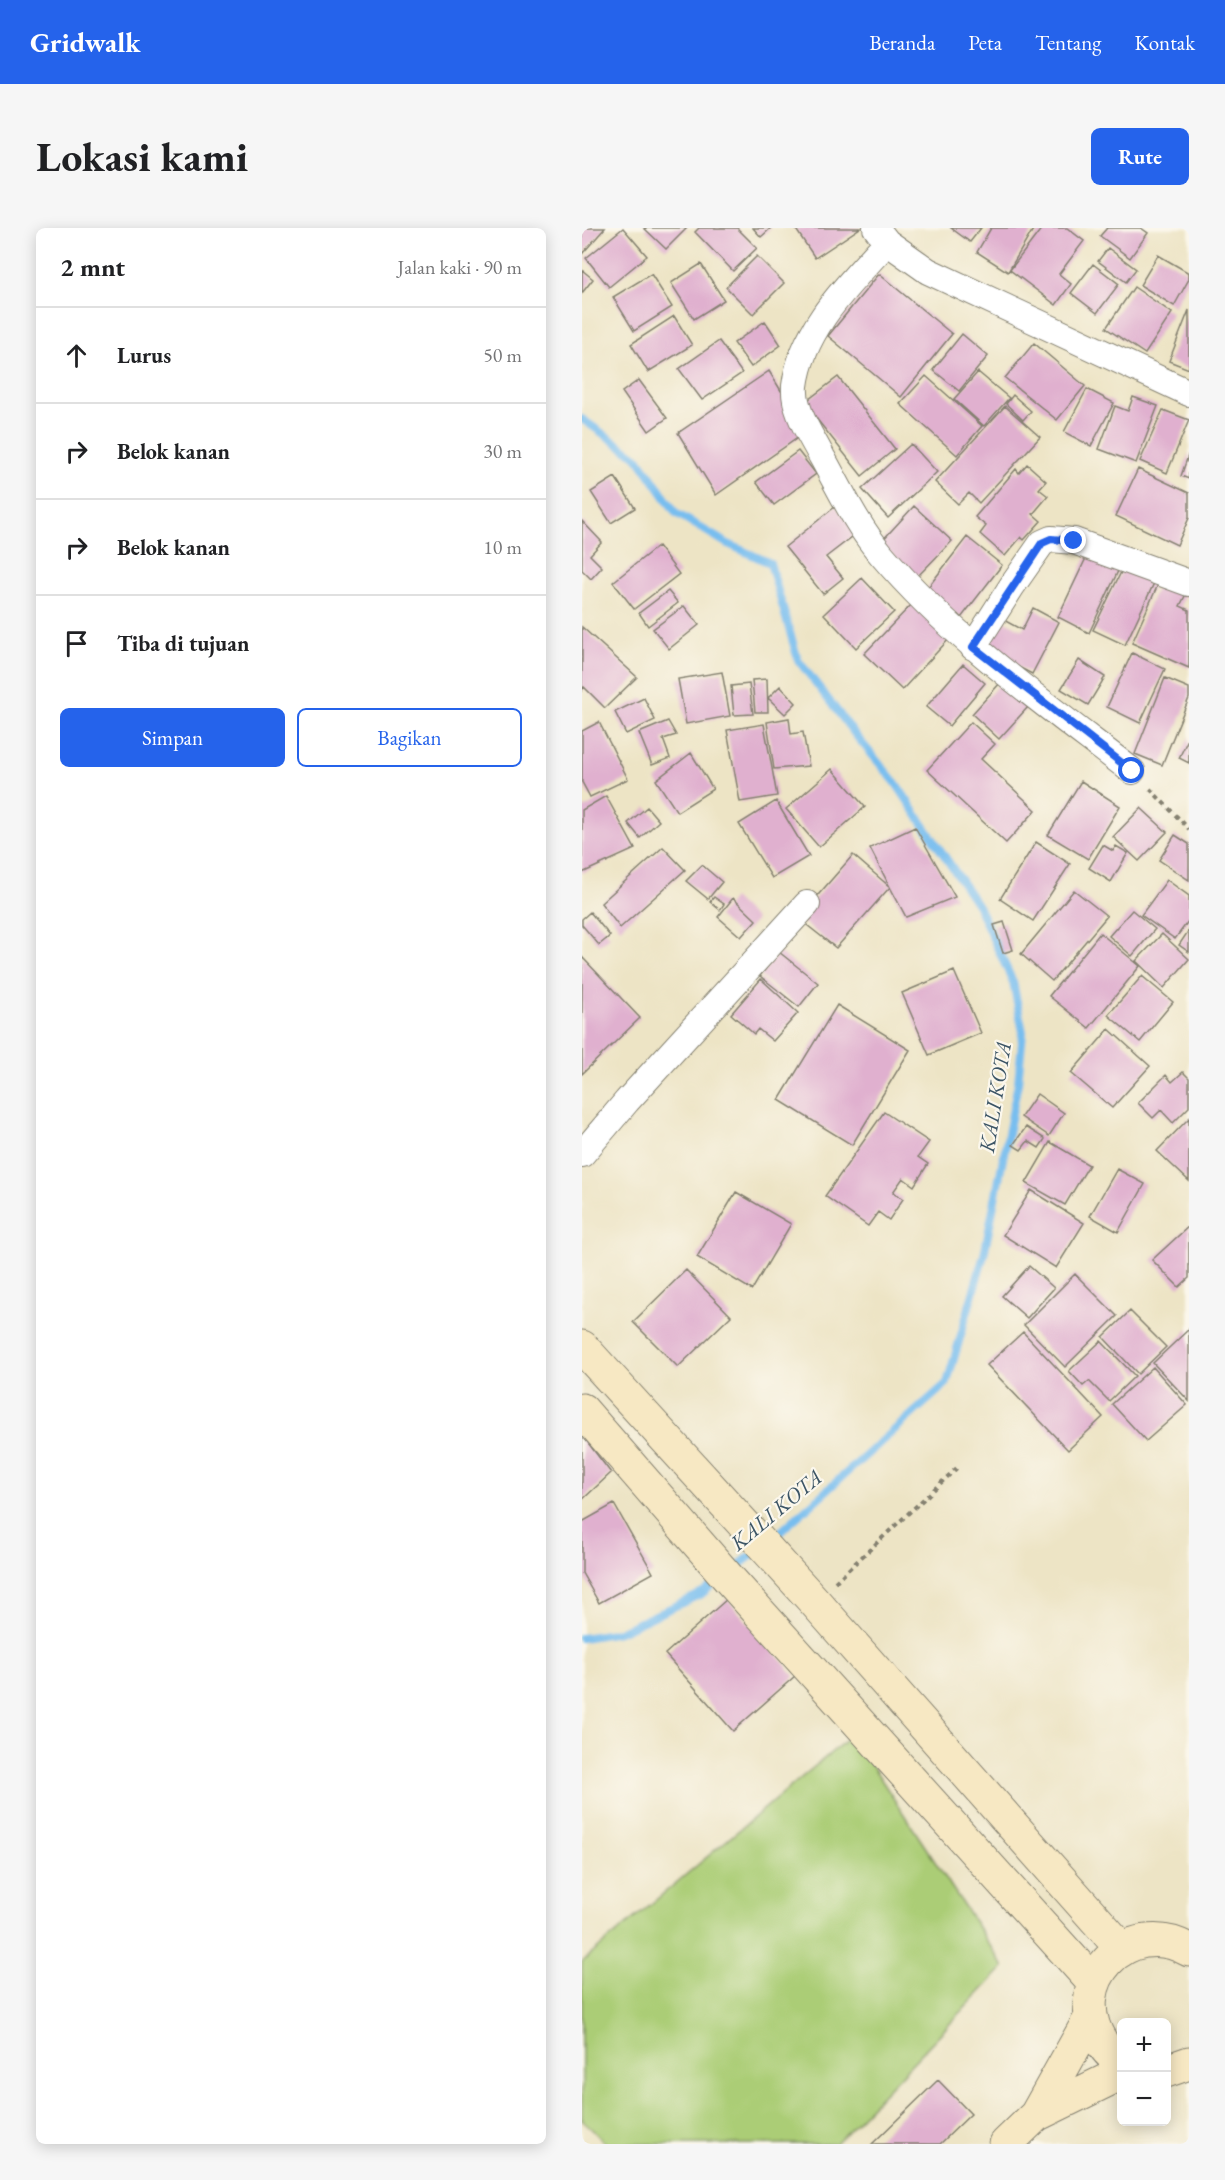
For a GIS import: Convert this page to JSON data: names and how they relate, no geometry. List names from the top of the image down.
{
  "water": ["KALI KOTA"],
  "page": {
    "header": "Gridwalk",
    "nav": [
      "Beranda",
      "Peta",
      "Tentang",
      "Kontak"
    ],
    "buttons": [
      "Rute",
      ["Simpan", "Bagikan"]
    ],
    "title": "Lokasi kami",
    "heading": ["2 mnt", "Jalan kaki · 90 m"],
    "list": [
      ["Lurus", "50 m"],
      ["Belok kanan", "30 m"],
      ["Belok kanan", "10 m"],
      "Tiba di tujuan"
    ],
    "map_buttons": ["+", "−"]
  }
}
